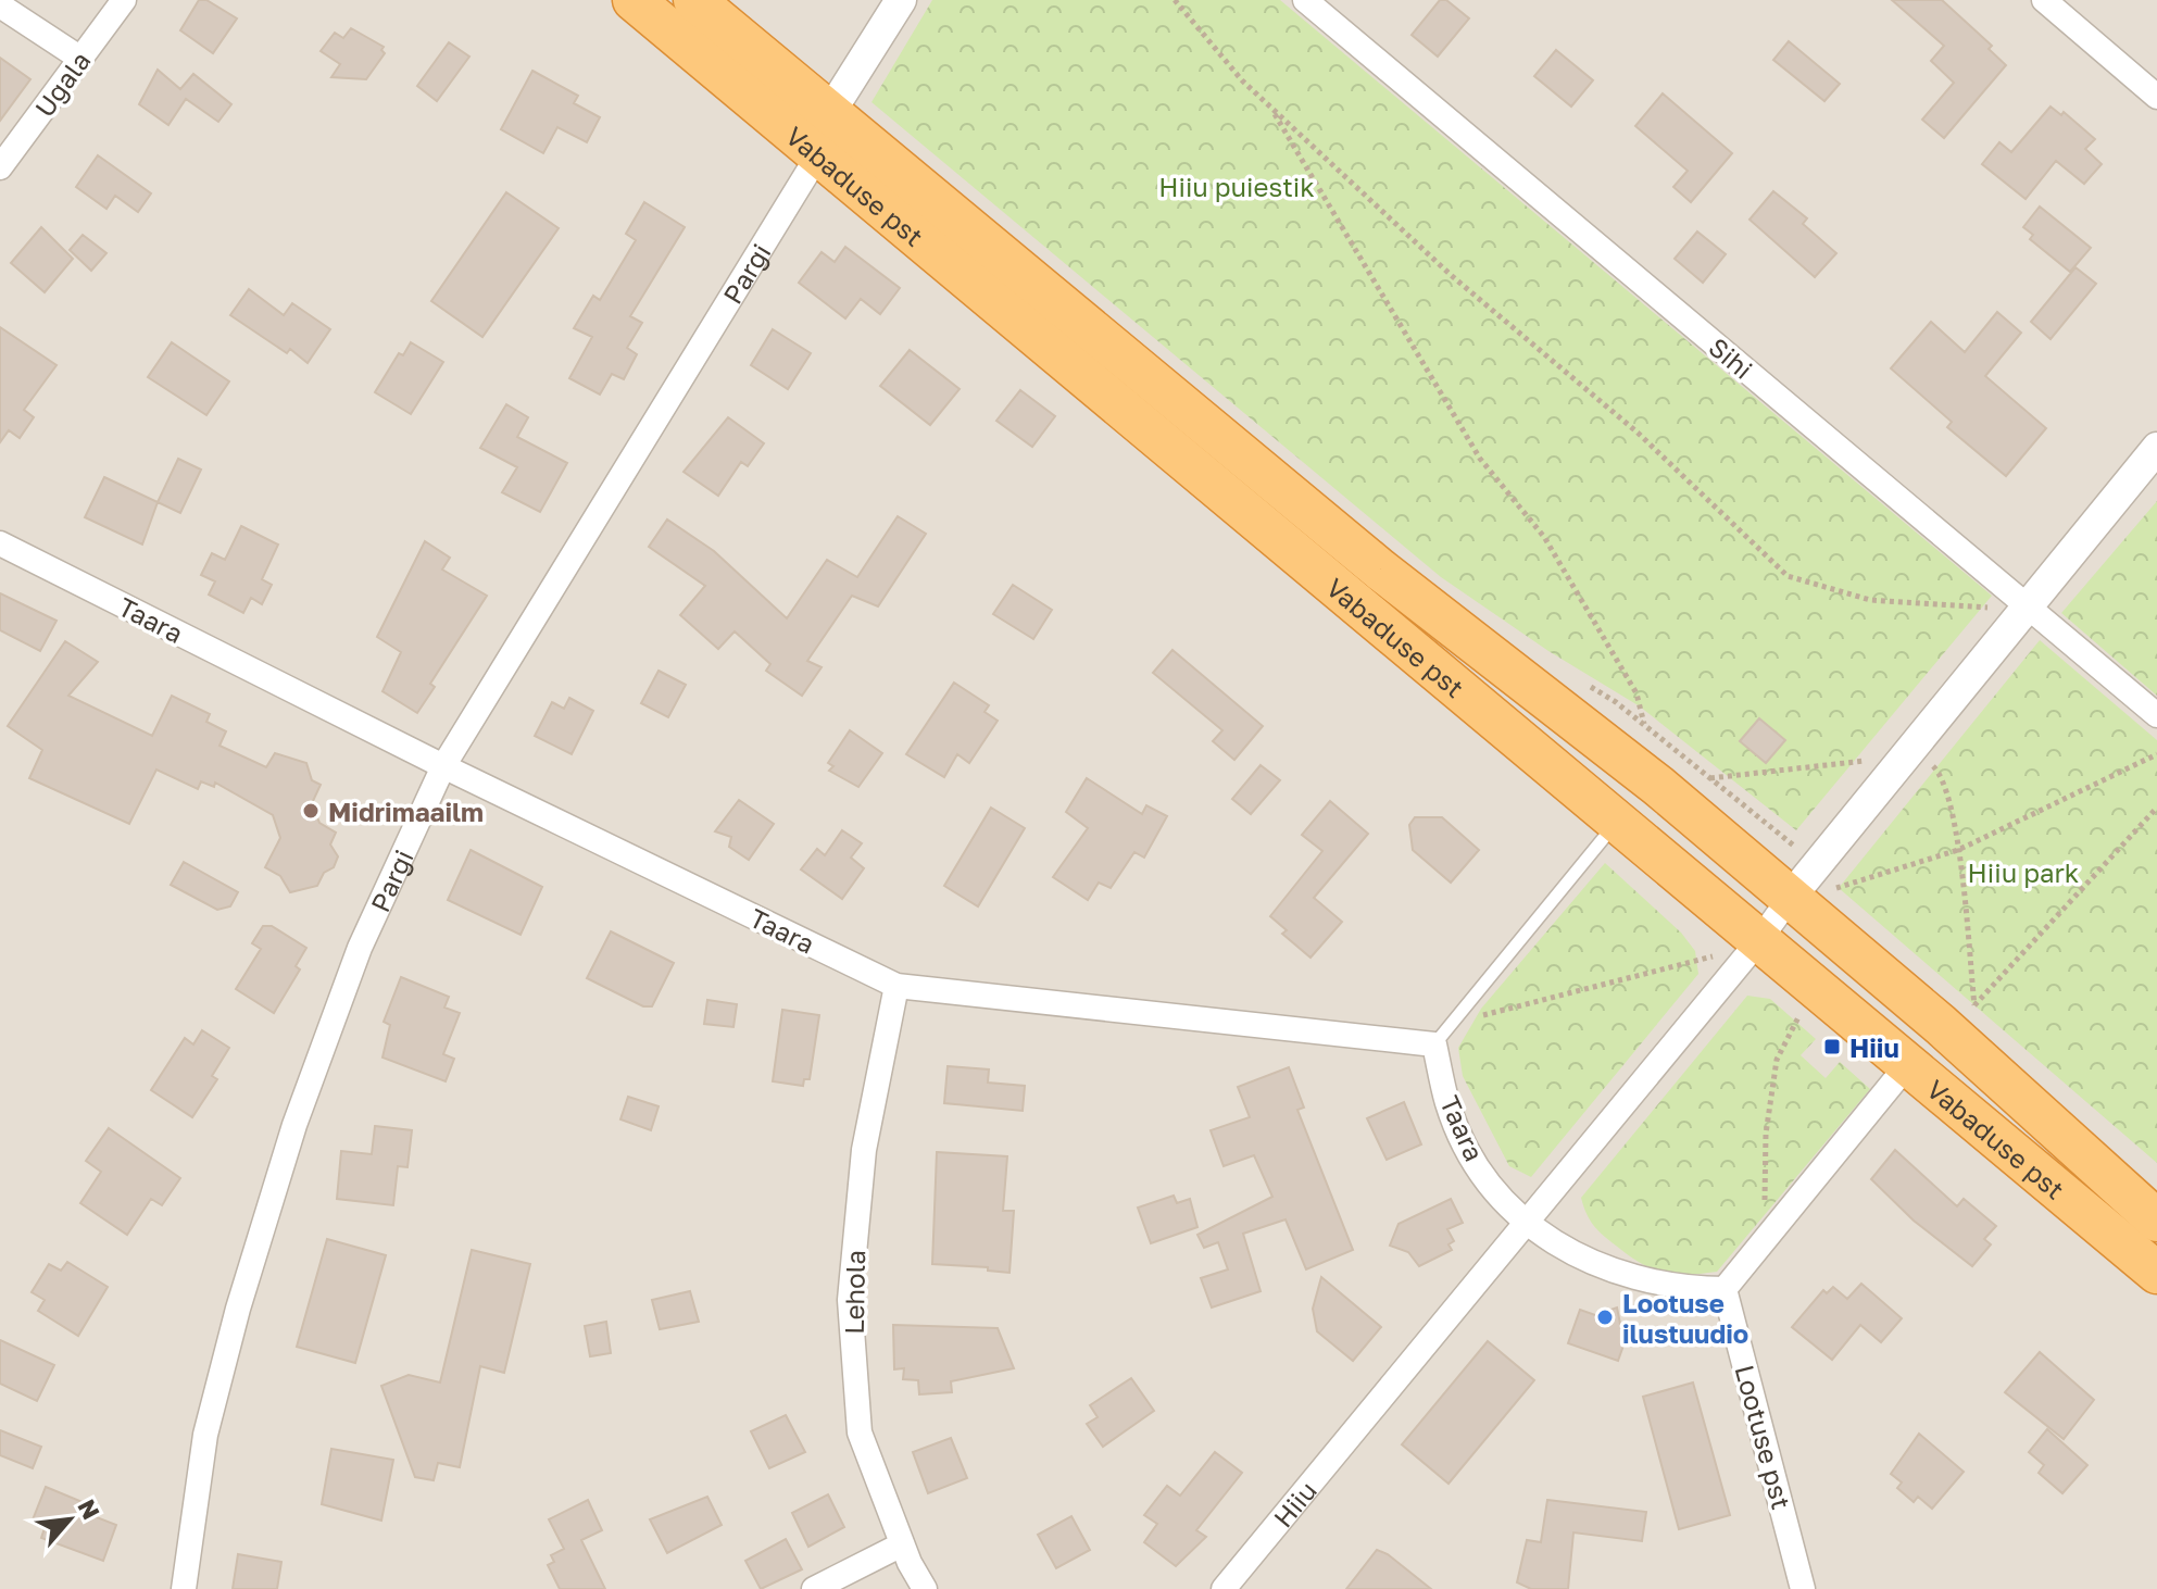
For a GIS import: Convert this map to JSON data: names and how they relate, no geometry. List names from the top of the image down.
{
  "streets": {
    "highway": ["Vabaduse pst"],
    "street": [
      "Ugala",
      "Pargi",
      "Sihi",
      "Taara",
      "Lehola",
      "Lootuse pst",
      "Hiiu"
    ]
  },
  "crossings": [
    ["Vabaduse pst", "Pargi"],
    ["Vabaduse pst", "Hiiu"],
    ["Pargi", "Taara"],
    ["Sihi", "Hiiu"],
    ["Taara", "Lehola"],
    ["Taara", "Hiiu"]
  ],
  "parks": ["Hiiu puiestik", "Hiiu park"],
  "places": {
    "other": ["Midrimaailm", "Lootuse ilustuudio"],
    "transit": ["Hiiu"]
  },
  "north": "top right"
}
